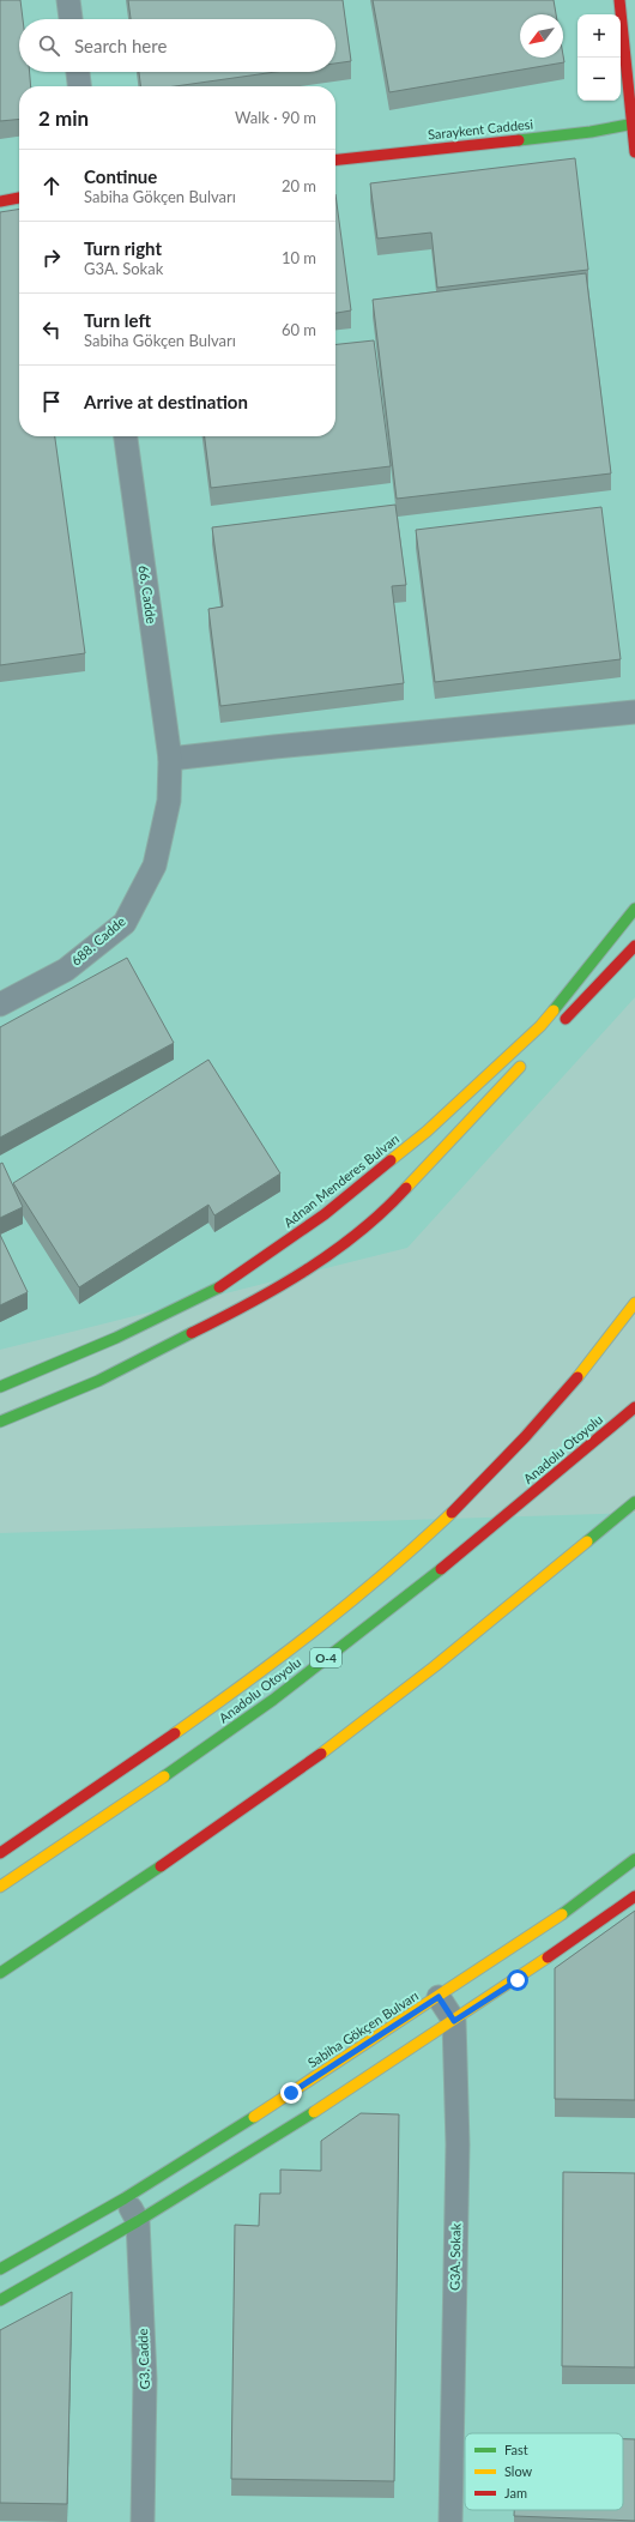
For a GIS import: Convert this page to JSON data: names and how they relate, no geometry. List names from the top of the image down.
{
  "streets": {
    "main road": [
      "Saraykent Caddesi",
      "Adnan Menderes Bulvarı",
      "Anadolu Otoyolu",
      "O-4",
      "Sabiha Gökçen Bulvarı"
    ],
    "street": [
      "66. Cadde",
      "688. Cadde",
      "G3A. Sokak",
      "G3. Cadde"
    ]
  },
  "crossings": [
    ["66. Cadde", "688. Cadde"],
    ["Sabiha Gökçen Bulvarı", "G3. Cadde"]
  ],
  "legend": ["Fast", "Slow", "Jam"],
  "north": "bottom left",
  "page": {
    "map_buttons": ["+", "−"],
    "search": "Search here",
    "heading": ["2 min", "Walk · 90 m"],
    "list": [
      ["Continue", "Sabiha Gökçen Bulvarı", "20 m"],
      ["Turn right", "G3A. Sokak", "10 m"],
      ["Turn left", "Sabiha Gökçen Bulvarı", "60 m"],
      "Arrive at destination"
    ]
  }
}
